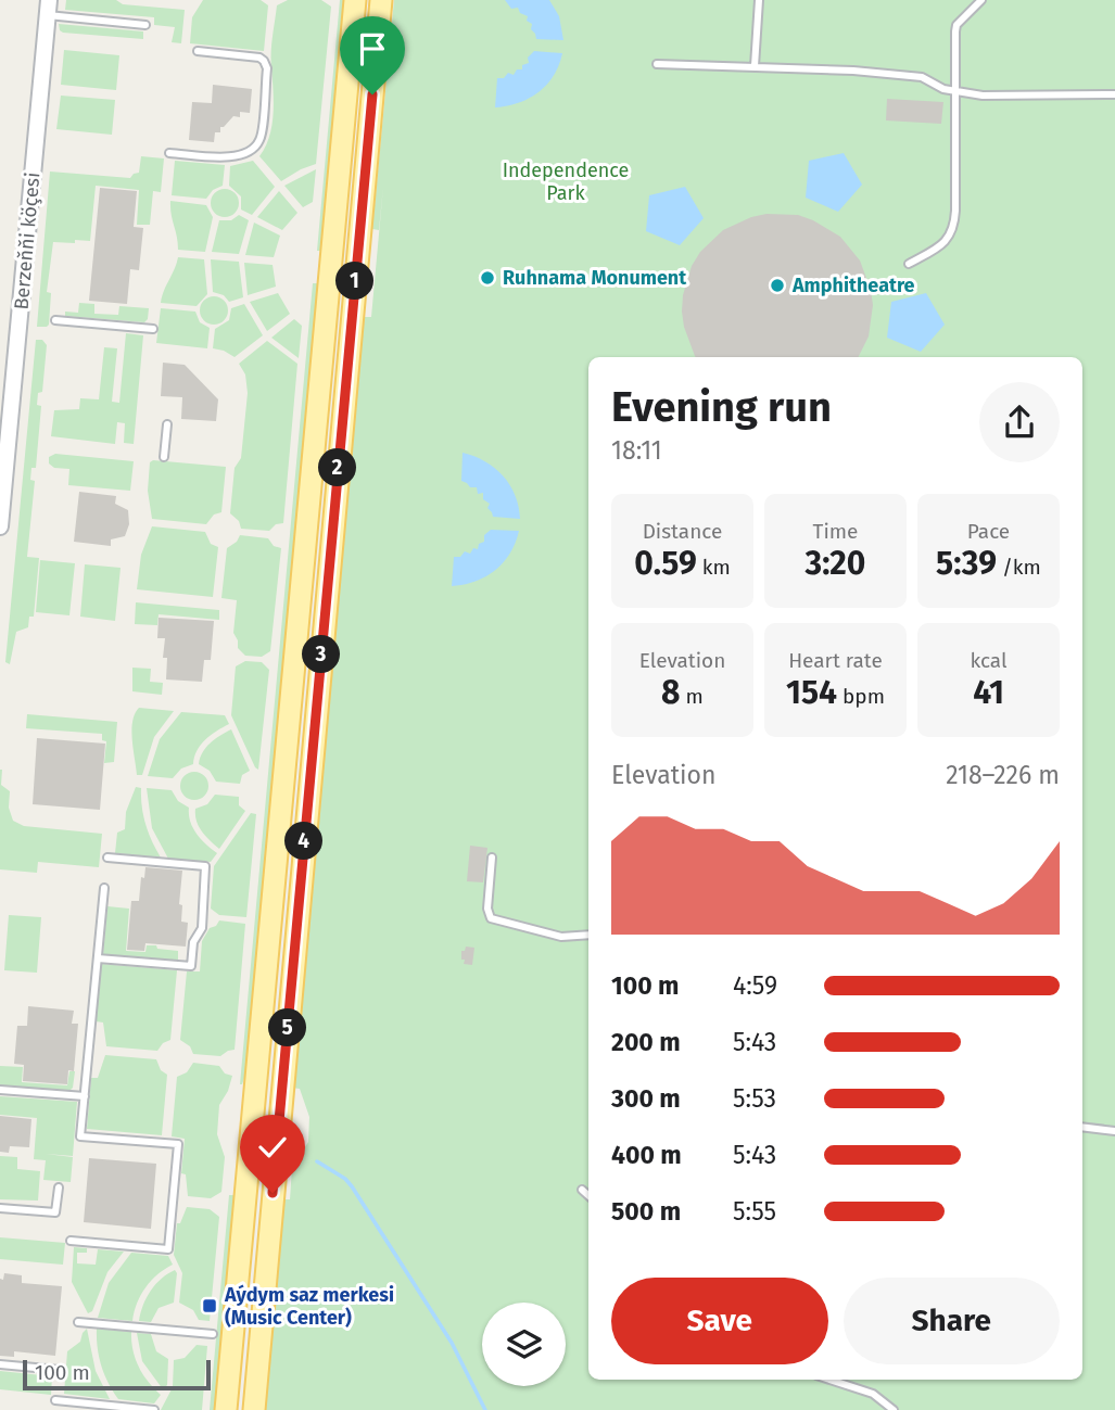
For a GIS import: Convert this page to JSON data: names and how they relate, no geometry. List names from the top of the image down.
{
  "streets": {
    "street": ["Berzeňňi köçesi"]
  },
  "parks": ["Independence Park"],
  "places": {
    "other": ["Ruhnama Monument", "Amphitheatre"],
    "transit": ["Aýdym saz merkesi (Music Center)"]
  },
  "scale_bar": "100 m",
  "page": {
    "pins": [
      "1",
      "2",
      "3",
      "4",
      "5"
    ],
    "heading": ["Evening run", "18:11"],
    "stats": [
      ["Distance", "0.59 km"],
      ["Time", "3:20"],
      ["Pace", "5:39 /km"],
      ["Elevation", "8 m"],
      ["Heart rate", "154 bpm"],
      ["kcal", "41"]
    ],
    "chart": ["Elevation", "218–226 m"],
    "list": [
      {
        "name": "100 m",
        "note": "4:59"
      },
      {
        "name": "200 m",
        "note": "5:43"
      },
      {
        "name": "300 m",
        "note": "5:53"
      },
      {
        "name": "400 m",
        "note": "5:43"
      },
      {
        "name": "500 m",
        "note": "5:55"
      }
    ],
    "buttons": ["Save", "Share"],
    "scale": "100 m"
  }
}
